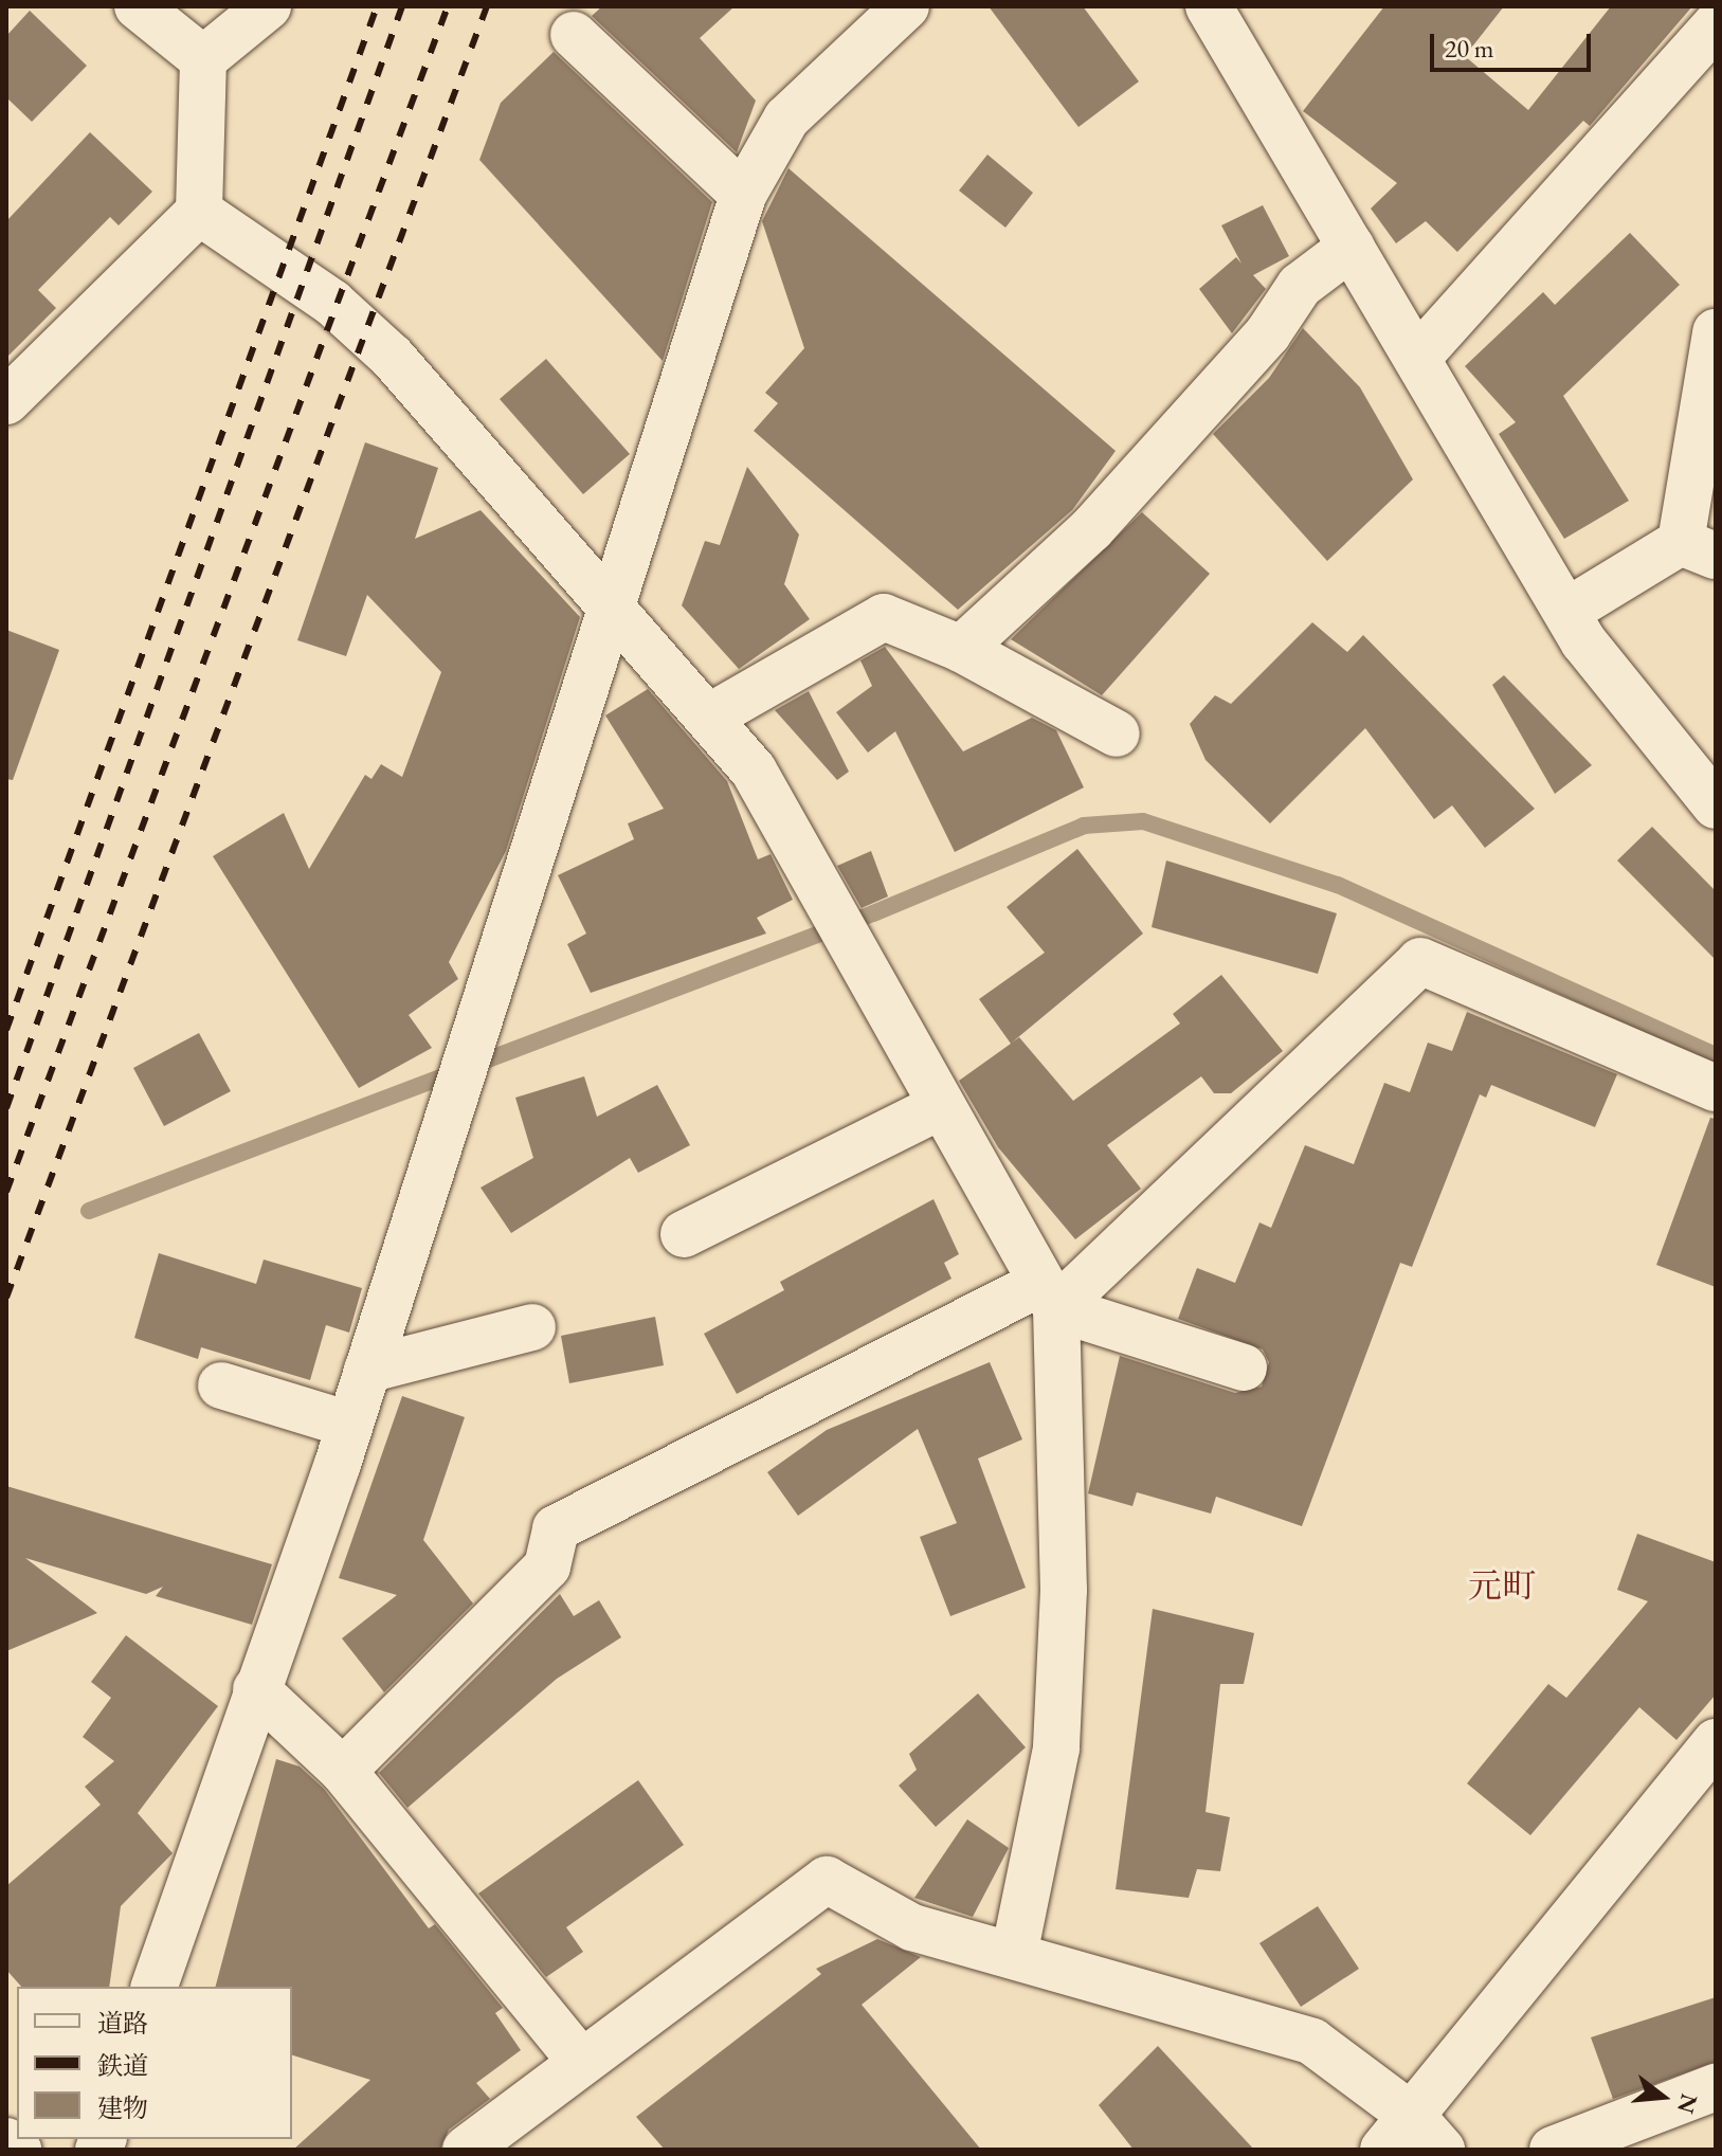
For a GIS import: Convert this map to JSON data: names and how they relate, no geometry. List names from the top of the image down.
{
  "districts": ["元町"],
  "legend": ["道路", "鉄道", "建物"],
  "scale_bar": "20 m",
  "north": "right"
}
